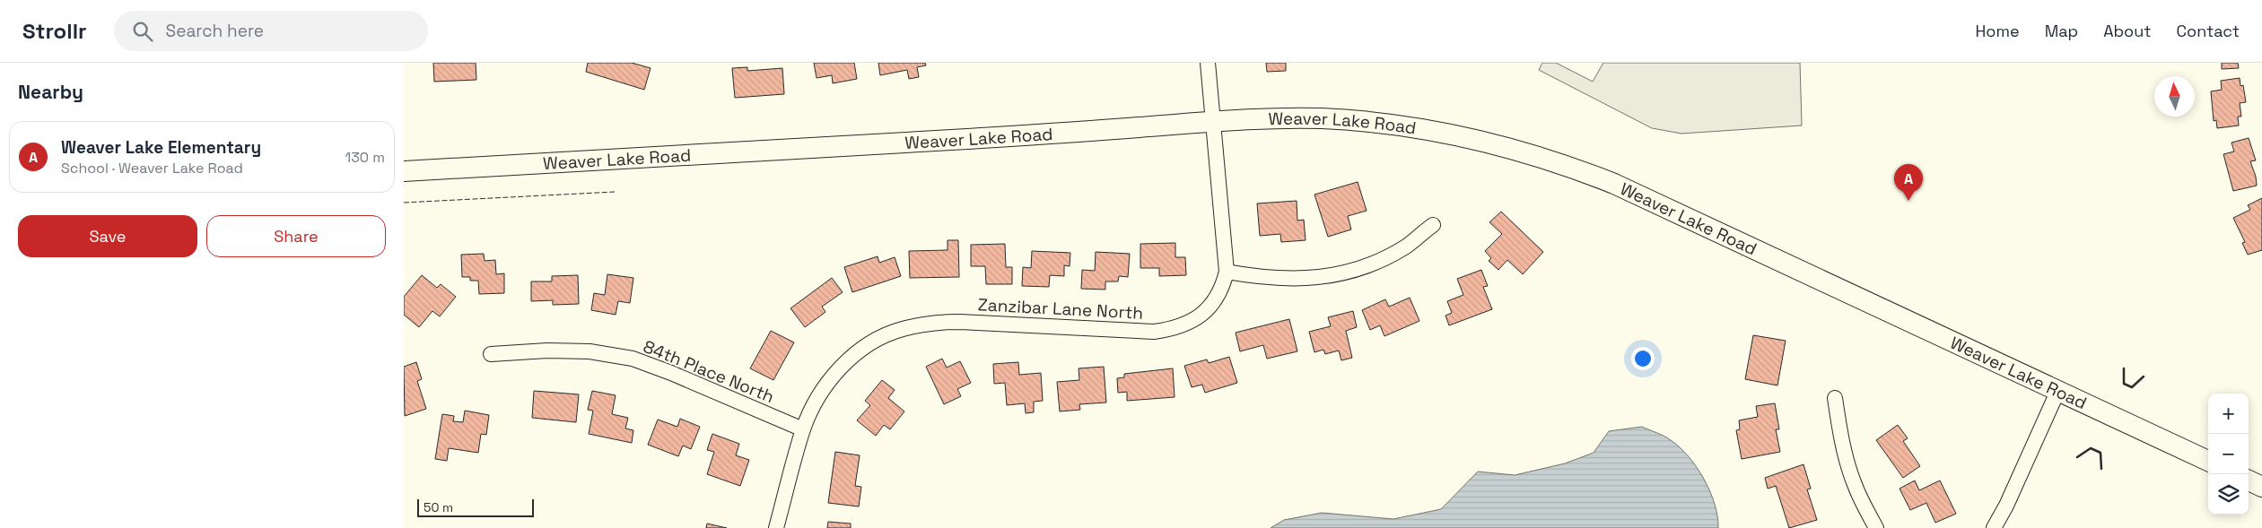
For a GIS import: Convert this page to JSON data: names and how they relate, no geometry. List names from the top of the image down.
{
  "streets": {
    "main road": ["Weaver Lake Road"],
    "street": ["Zanzibar Lane North", "84th Place North"]
  },
  "crossings": [
    ["Weaver Lake Road", "Zanzibar Lane North"],
    ["Zanzibar Lane North", "84th Place North"]
  ],
  "scale_bar": "50 m",
  "north": "top",
  "page": {
    "header": "Strollr",
    "search": "Search here",
    "nav": [
      "Home",
      "Map",
      "About",
      "Contact"
    ],
    "heading": "Nearby",
    "list": [
      {
        "mark": "A",
        "name": "Weaver Lake Elementary",
        "note": "School · Weaver Lake Road",
        "value": "130 m"
      }
    ],
    "pins": "A",
    "buttons": ["Save", "Share"],
    "map_buttons": ["+", "−"],
    "scale": "50 m"
  }
}
